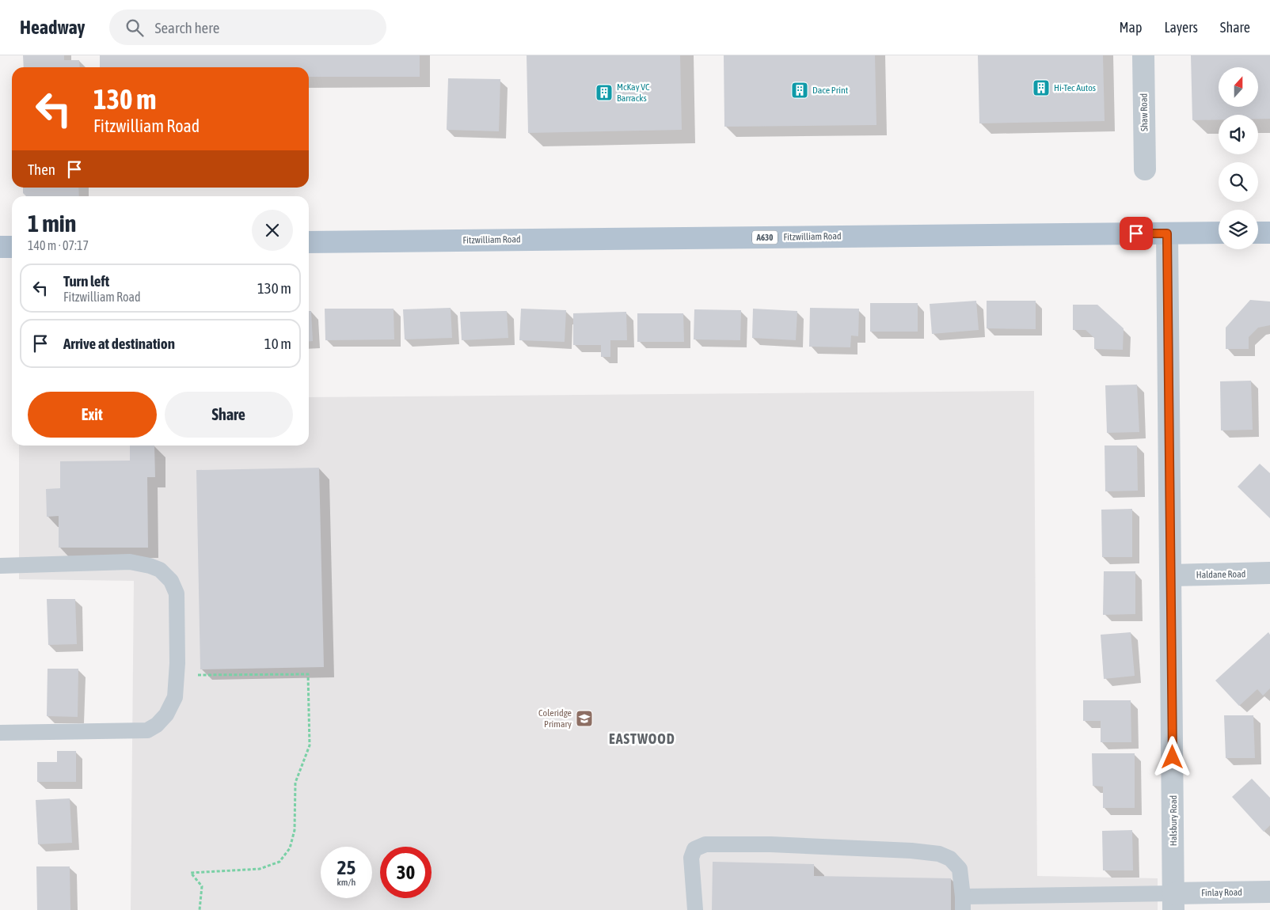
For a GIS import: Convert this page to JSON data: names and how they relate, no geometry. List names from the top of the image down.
{
  "streets": {
    "main road": ["Fitzwilliam Road", "A630"],
    "street": [
      "Shaw Road",
      "Haldane Road",
      "Halsbury Road",
      "Finlay Road"
    ]
  },
  "crossings": [
    ["Fitzwilliam Road", "Halsbury Road"],
    ["Haldane Road", "Halsbury Road"],
    ["Halsbury Road", "Finlay Road"]
  ],
  "districts": ["EASTWOOD"],
  "places": {
    "building": ["Hi-Tec Autos", "Dace Print", "McKay VC Barracks"],
    "school or university": ["Coleridge Primary"]
  },
  "north": "top",
  "page": {
    "header": "Headway",
    "search": "Search here",
    "nav": ["Map", "Layers", "Share"],
    "turn": ["130 m", "Fitzwilliam Road"],
    "then": "Then",
    "heading": ["1 min", "140 m · 07:17"],
    "list": [
      {
        "name": "Turn left",
        "note": "Fitzwilliam Road",
        "value": "130 m"
      },
      {
        "name": "Arrive at destination",
        "value": "10 m"
      }
    ],
    "buttons": ["Exit", "Share"],
    "speed": "25 km/h",
    "limit": "30"
  }
}
